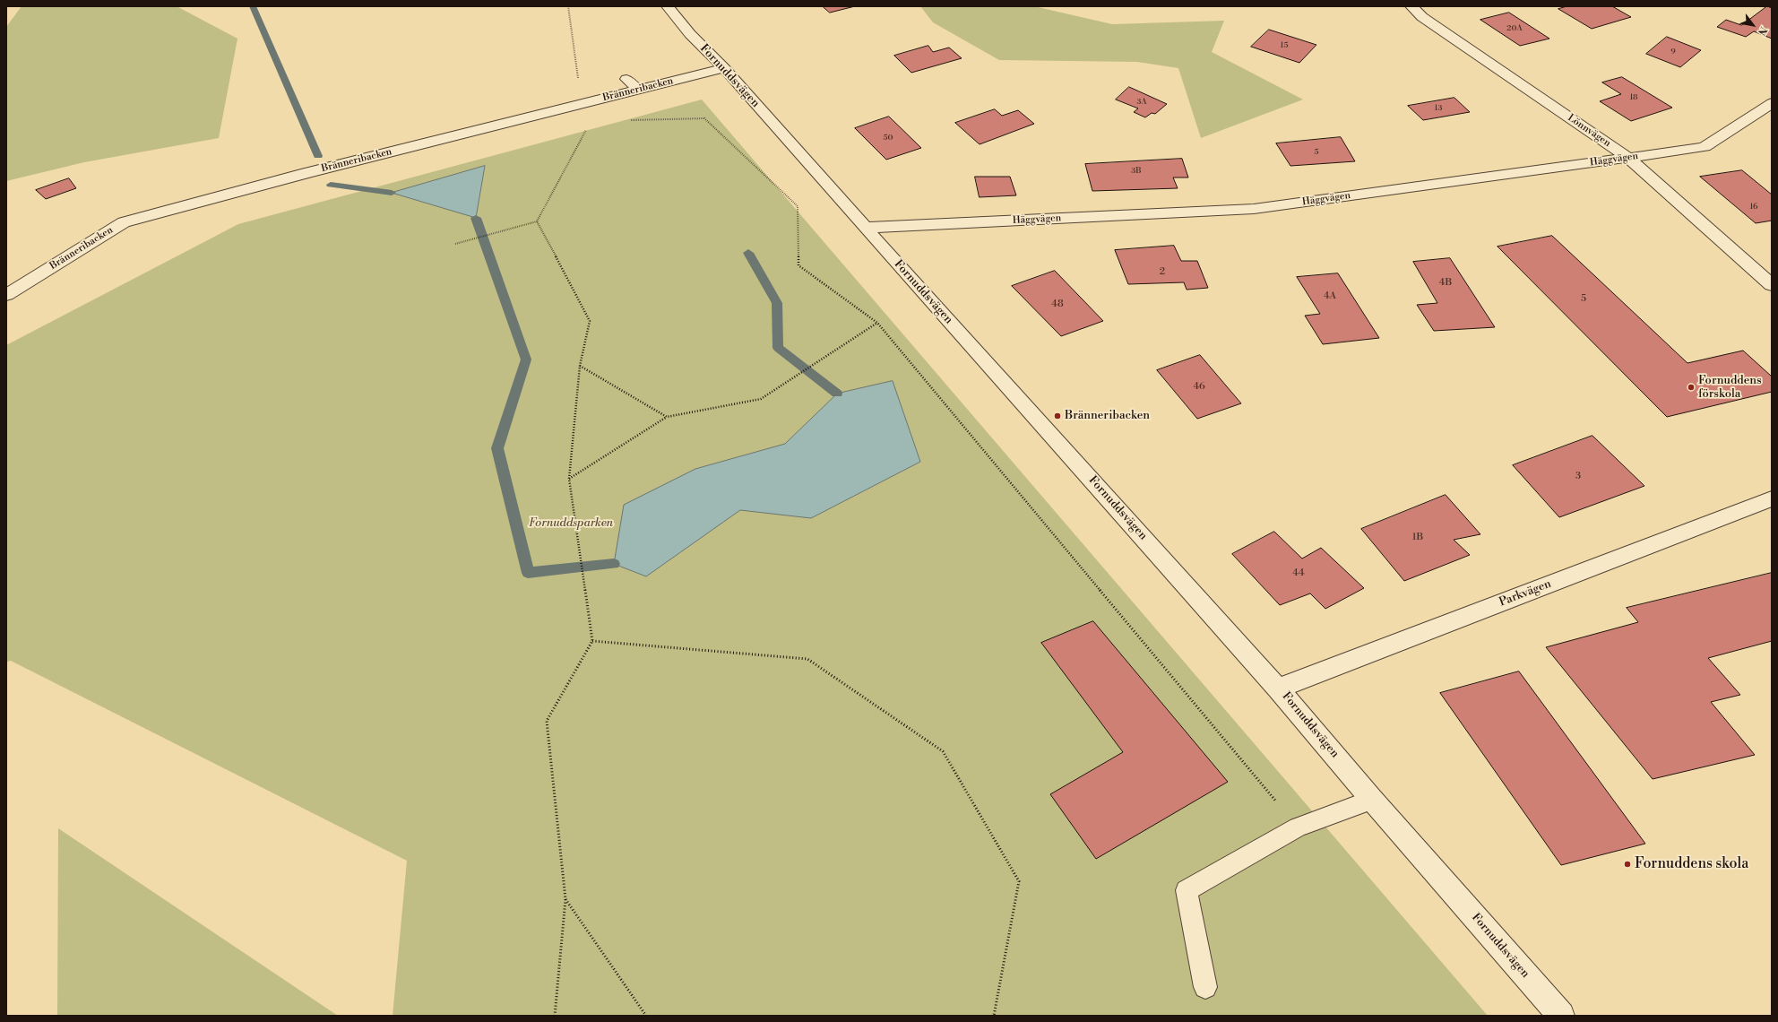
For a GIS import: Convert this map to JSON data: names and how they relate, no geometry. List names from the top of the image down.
{
  "streets": {
    "street": [
      "Fornuddsvägen",
      "Bränneribacken",
      "Lönnvägen",
      "Häggvägen",
      "Parkvägen"
    ]
  },
  "crossings": [
    ["Fornuddsvägen", "Bränneribacken"],
    ["Fornuddsvägen", "Häggvägen"],
    ["Fornuddsvägen", "Parkvägen"],
    ["Lönnvägen", "Häggvägen"]
  ],
  "parks": ["Fornuddsparken"],
  "places": ["Fornuddens förskola", "Bränneribacken", "Fornuddens skola"],
  "house_numbers": [
    "20A",
    "15",
    "9",
    "18",
    "3A",
    "13",
    "50",
    "5",
    "3B",
    "16",
    "2",
    "4B",
    "4A",
    "5",
    "48",
    "46",
    "3",
    "1B",
    "44"
  ],
  "north": "bottom right"
}
